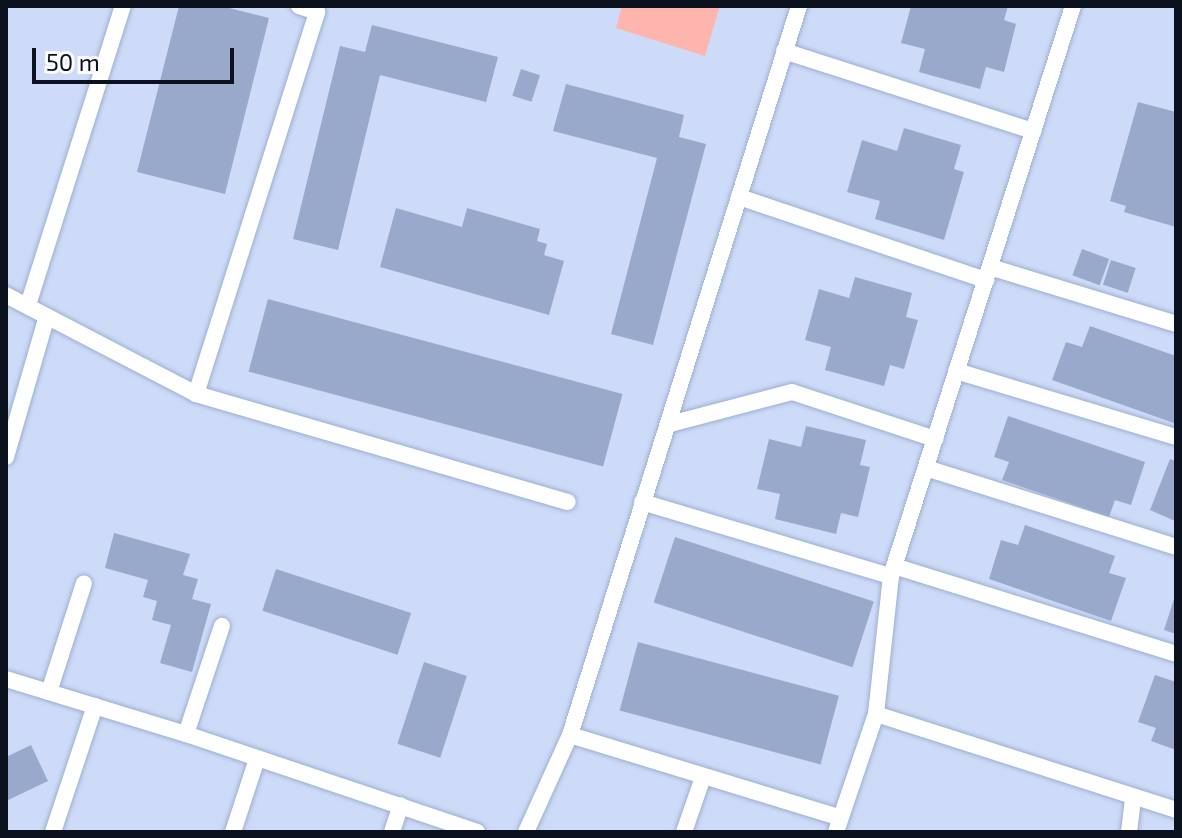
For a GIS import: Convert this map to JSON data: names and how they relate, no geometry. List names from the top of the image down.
{
  "scale_bar": "50 m"
}
